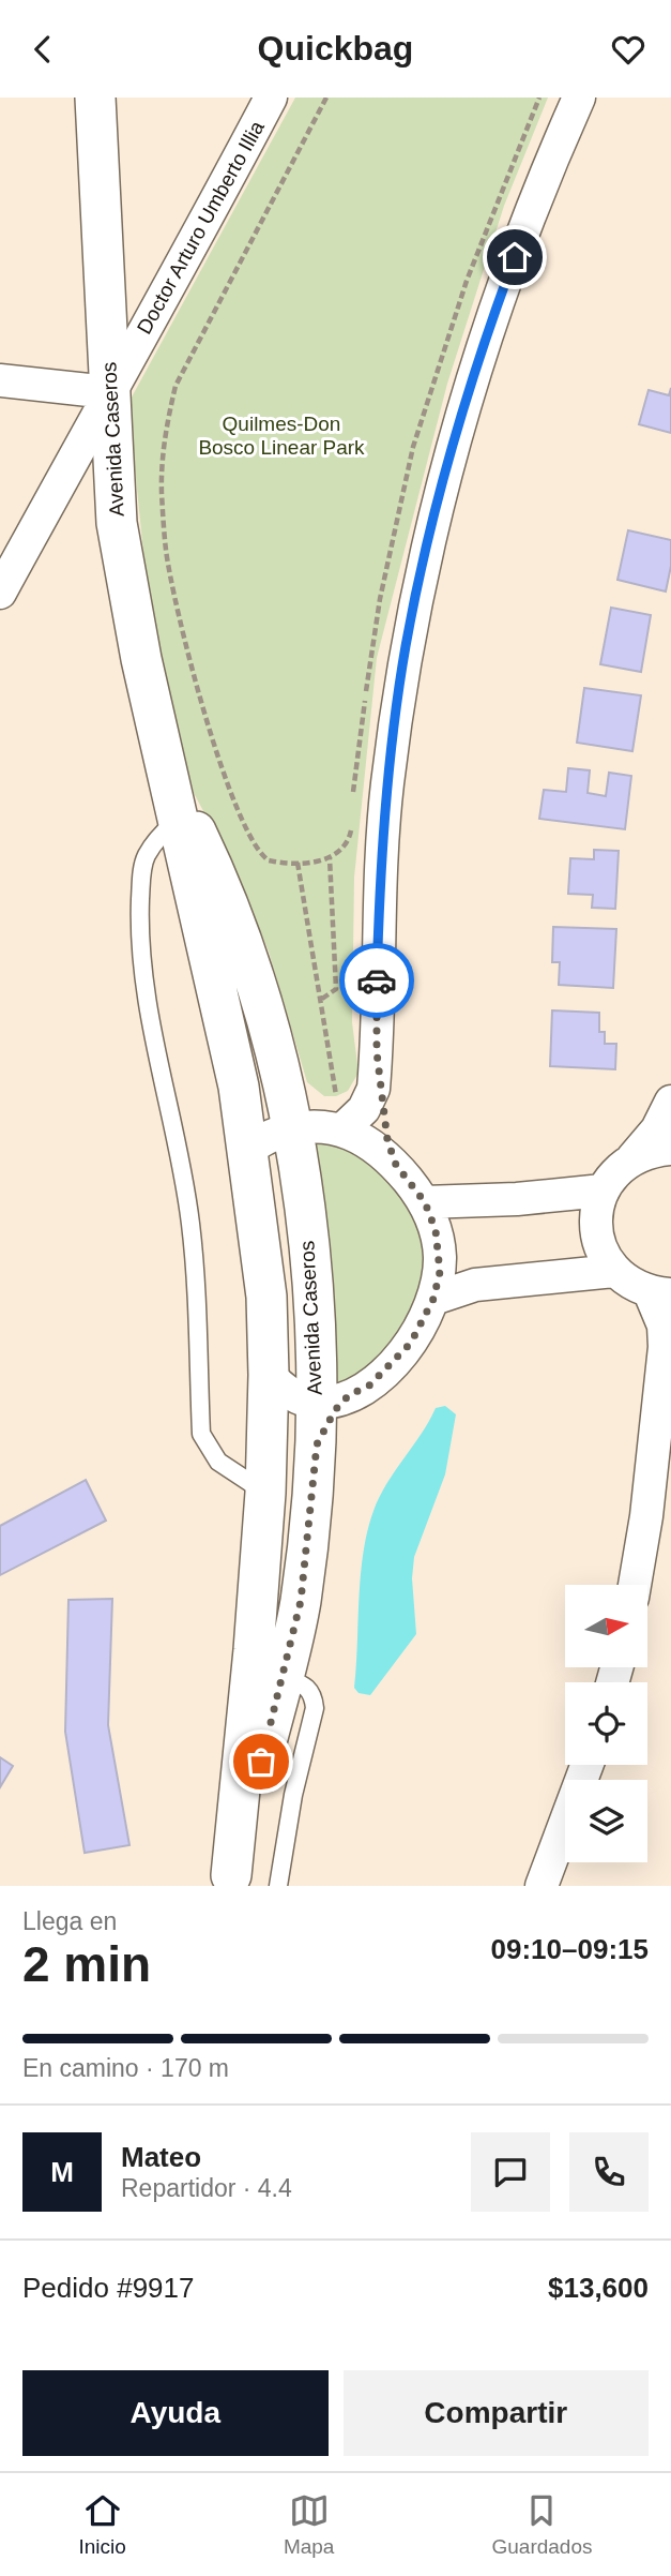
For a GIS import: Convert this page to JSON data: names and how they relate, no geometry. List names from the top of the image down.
{
  "streets": {
    "street": ["Doctor Arturo Umberto Illia", "Avenida Caseros"]
  },
  "crossings": [
    ["Doctor Arturo Umberto Illia", "Avenida Caseros"]
  ],
  "parks": ["Quilmes-Don Bosco Linear Park"],
  "north": "right",
  "page": {
    "header": "Quickbag",
    "heading": ["2 min", "Llega en", "09:10–09:15"],
    "panel": [
      "Mateo",
      "Repartidor · 4.4",
      "Pedido #9917",
      "$13,600"
    ],
    "bar": "En camino · 170 m",
    "round": "M",
    "buttons": ["Ayuda", "Compartir"],
    "tabs": ["Inicio", "Mapa", "Guardados"]
  }
}
